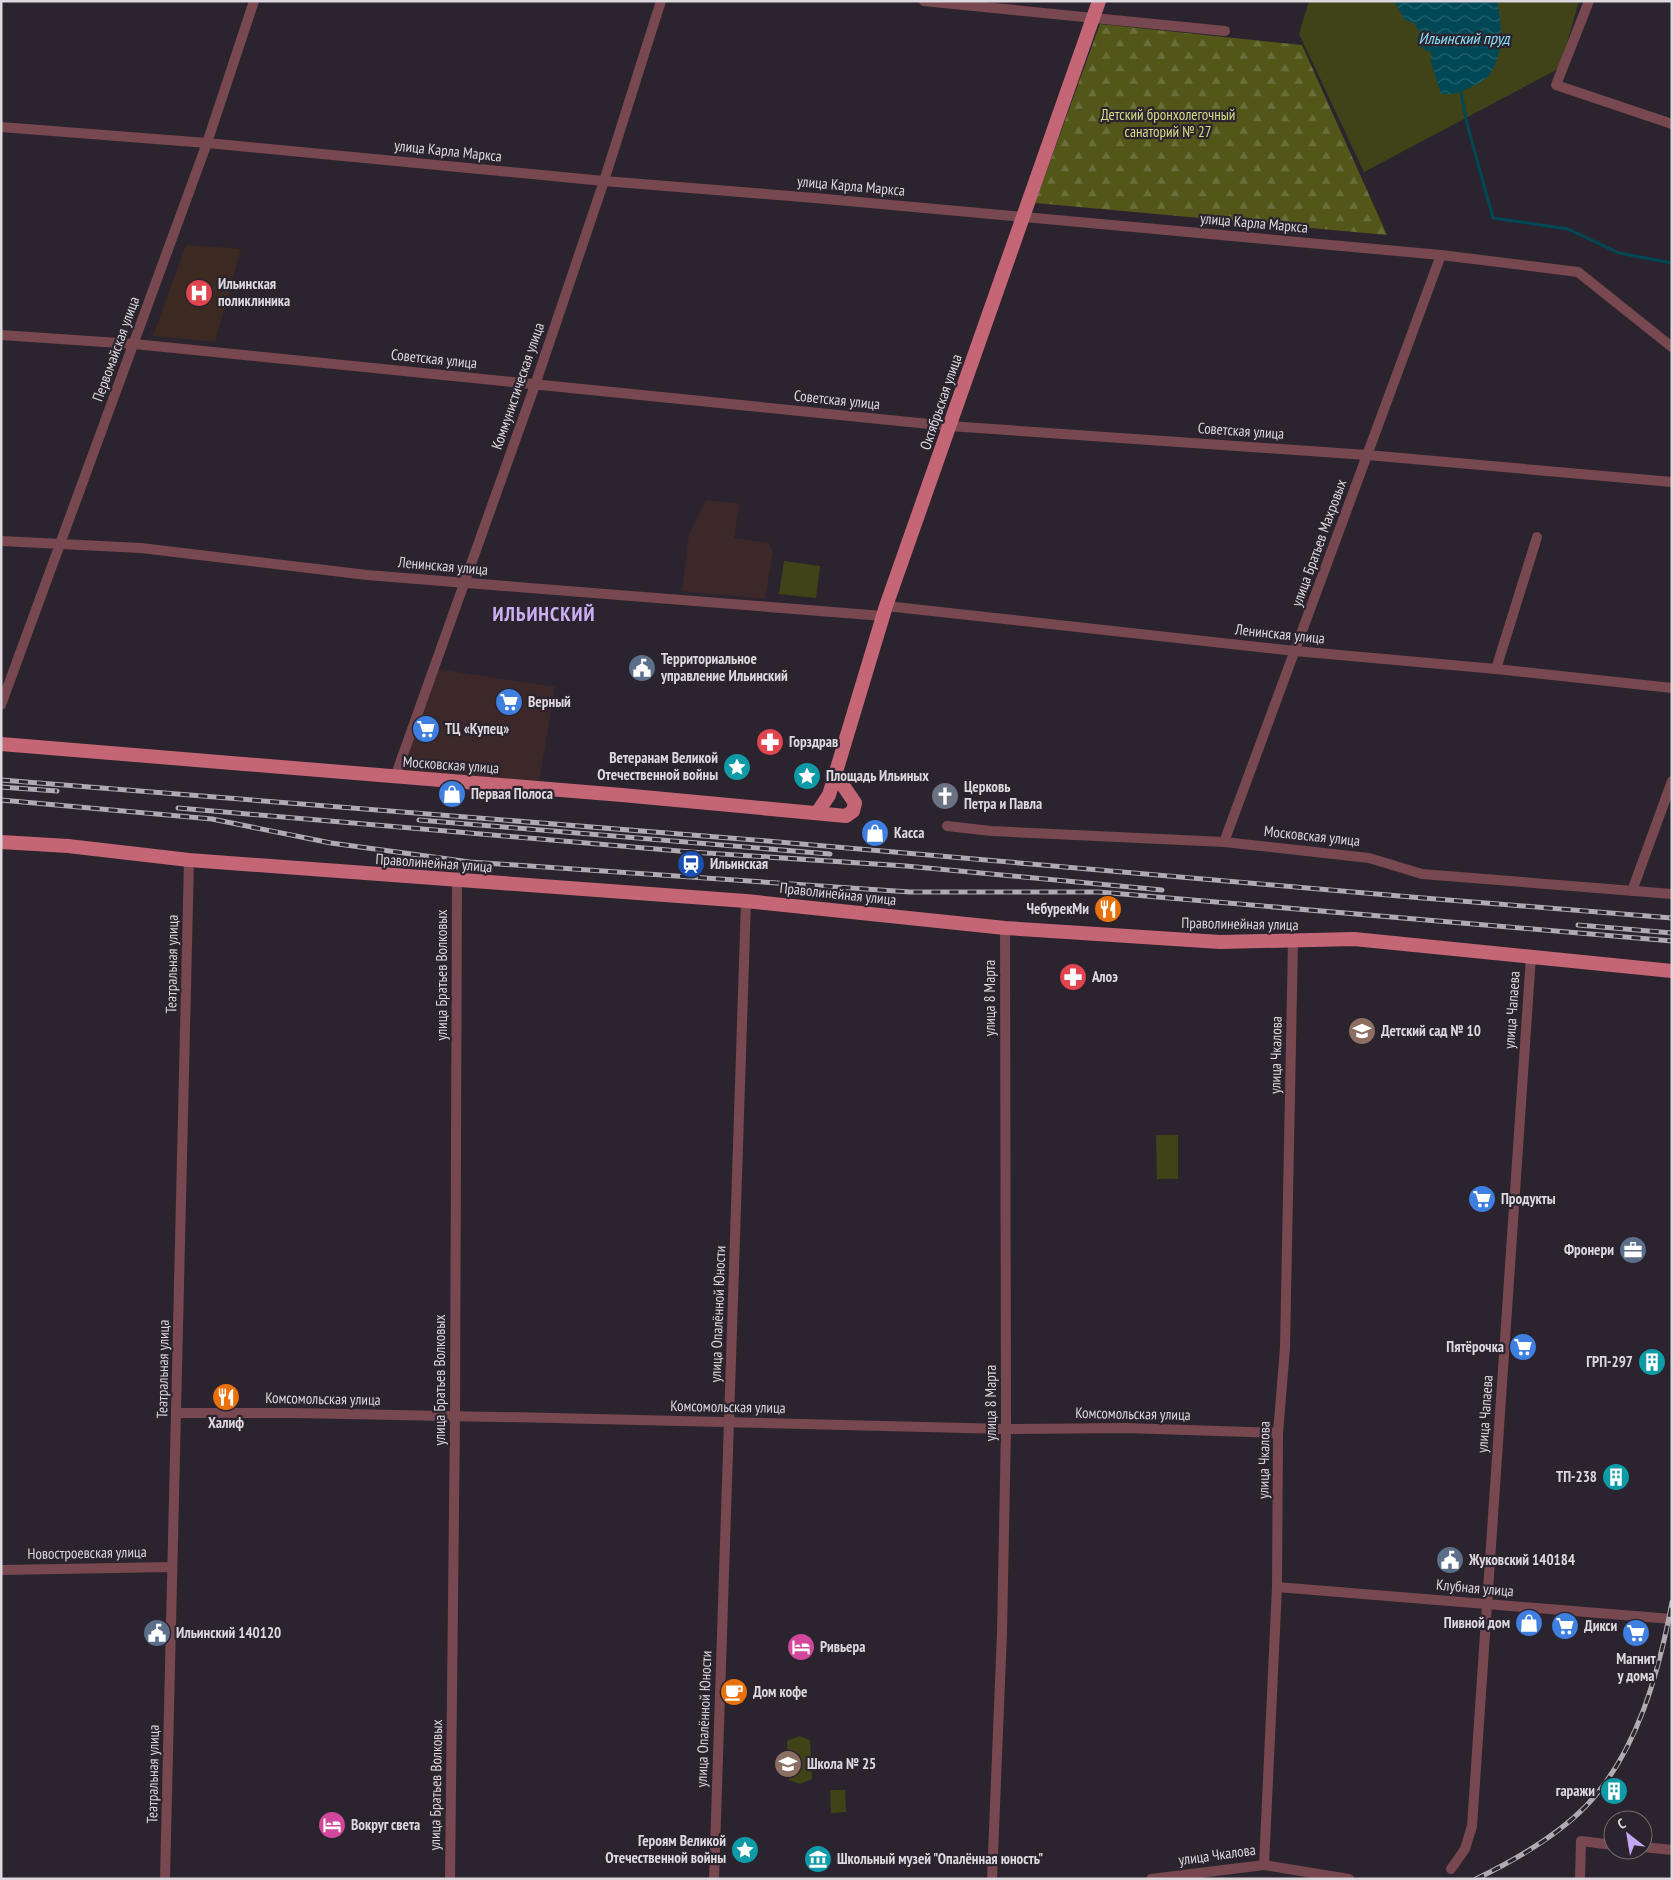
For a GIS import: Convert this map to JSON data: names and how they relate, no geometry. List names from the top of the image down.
{
  "streets": {
    "main road": ["Октябрьская улица", "Московская улица", "Праволинейная улица"],
    "street": [
      "улица Карла Маркса",
      "Первомайская улица",
      "Советская улица",
      "Коммунистическая улица",
      "улица Братьев Махровых",
      "Ленинская улица",
      "Театральная улица",
      "улица Братьев Волковых",
      "улица 8 Марта",
      "улица Чапаева",
      "улица Чкалова",
      "улица Опалённой Юности",
      "Комсомольская улица",
      "Новостроевская улица",
      "Клубная улица"
    ]
  },
  "crossings": [
    ["улица Карла Маркса", "Первомайская улица"],
    ["улица Карла Маркса", "Коммунистическая улица"],
    ["улица Карла Маркса", "Октябрьская улица"],
    ["улица Карла Маркса", "улица Братьев Махровых"],
    ["Первомайская улица", "Советская улица"],
    ["Первомайская улица", "Ленинская улица"],
    ["Советская улица", "Коммунистическая улица"],
    ["Советская улица", "Октябрьская улица"],
    ["Советская улица", "улица Братьев Махровых"],
    ["Коммунистическая улица", "Ленинская улица"],
    ["Коммунистическая улица", "Московская улица"],
    ["Октябрьская улица", "Ленинская улица"],
    ["Октябрьская улица", "Московская улица"],
    ["улица Братьев Махровых", "Ленинская улица"],
    ["улица Братьев Махровых", "Московская улица"],
    ["Праволинейная улица", "Театральная улица"],
    ["Праволинейная улица", "улица Братьев Волковых"],
    ["Праволинейная улица", "улица 8 Марта"],
    ["Праволинейная улица", "улица Чапаева"],
    ["Праволинейная улица", "улица Чкалова"],
    ["Праволинейная улица", "улица Опалённой Юности"],
    ["Театральная улица", "Комсомольская улица"],
    ["Театральная улица", "Новостроевская улица"],
    ["улица Братьев Волковых", "Комсомольская улица"],
    ["улица 8 Марта", "Комсомольская улица"],
    ["улица Чапаева", "Клубная улица"],
    ["улица Чкалова", "Комсомольская улица"],
    ["улица Чкалова", "Клубная улица"],
    ["улица Опалённой Юности", "Комсомольская улица"]
  ],
  "districts": ["ИЛЬИНСКИЙ"],
  "water": ["Ильинский пруд"],
  "parks": ["Детский бронхолегочный санаторий № 27"],
  "places": {
    "hospital": ["Ильинская поликлиника"],
    "public building": ["Территориальное управление Ильинский", "Жуковский 140184", "Ильинский 140120"],
    "supermarket": [
      "Верный",
      "ТЦ «Купец»",
      "Продукты",
      "Пятёрочка",
      "Дикси",
      "Магнит у дома"
    ],
    "pharmacy": ["Горздрав", "Алоэ"],
    "place": ["Ветеранам Великой Отечественной войны", "Площадь Ильиных", "Героям Великой Отечественной войны"],
    "shop": ["Первая Полоса", "Касса", "Пивной дом"],
    "church": ["Церковь Петра и Павла"],
    "station": ["Ильинская"],
    "restaurant": ["ЧебурекМи", "Халиф"],
    "school or university": ["Детский сад № 10", "Школа № 25"],
    "office": ["Фронери"],
    "building": ["ГРП-297", "ТП-238", "гаражи"],
    "hotel": ["Ривьера", "Вокруг света"],
    "cafe": ["Дом кофе"],
    "museum": ["Школьный музей \"Опалённая юность\""]
  },
  "north": "top left"
}
